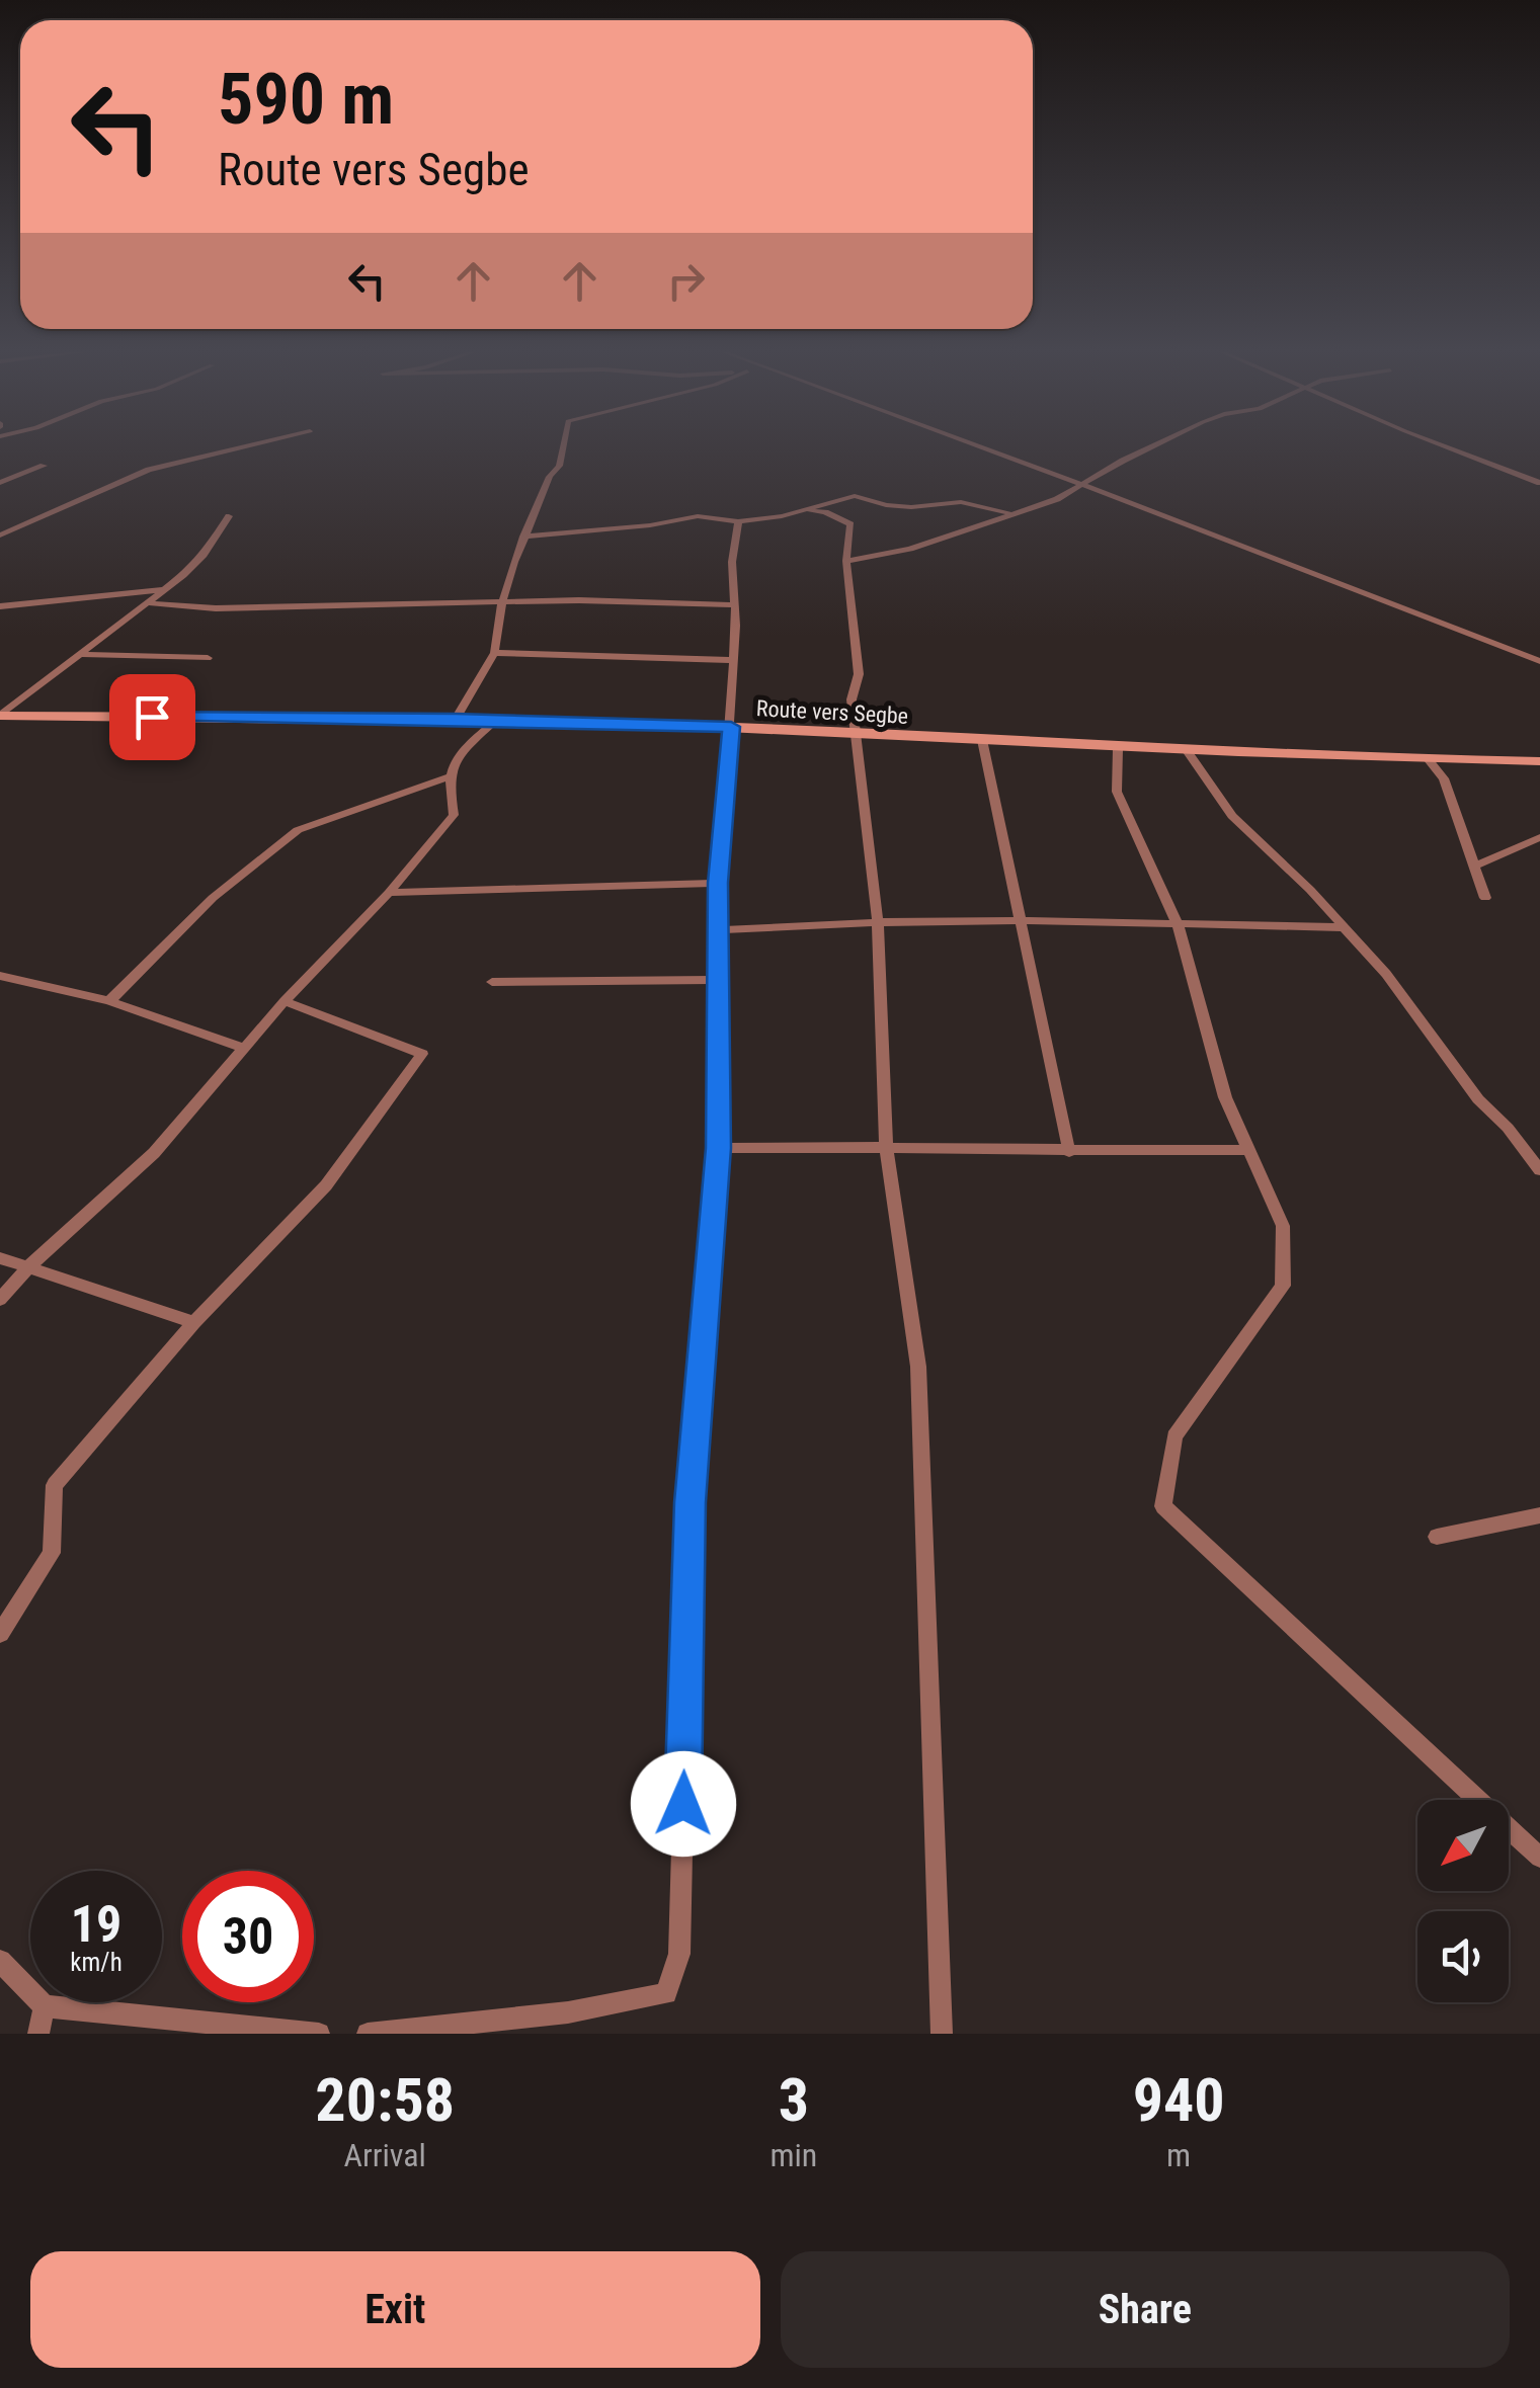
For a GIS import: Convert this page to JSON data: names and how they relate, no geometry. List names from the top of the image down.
{
  "streets": {
    "main road": ["Route vers Segbe"]
  },
  "north": "bottom left",
  "page": {
    "turn": ["590 m", "Route vers Segbe"],
    "speed": "19 km/h",
    "limit": "30",
    "eta": [
      "20:58",
      "Arrival",
      "3",
      "min",
      "940",
      "m"
    ],
    "buttons": ["Exit", "Share"]
  }
}
